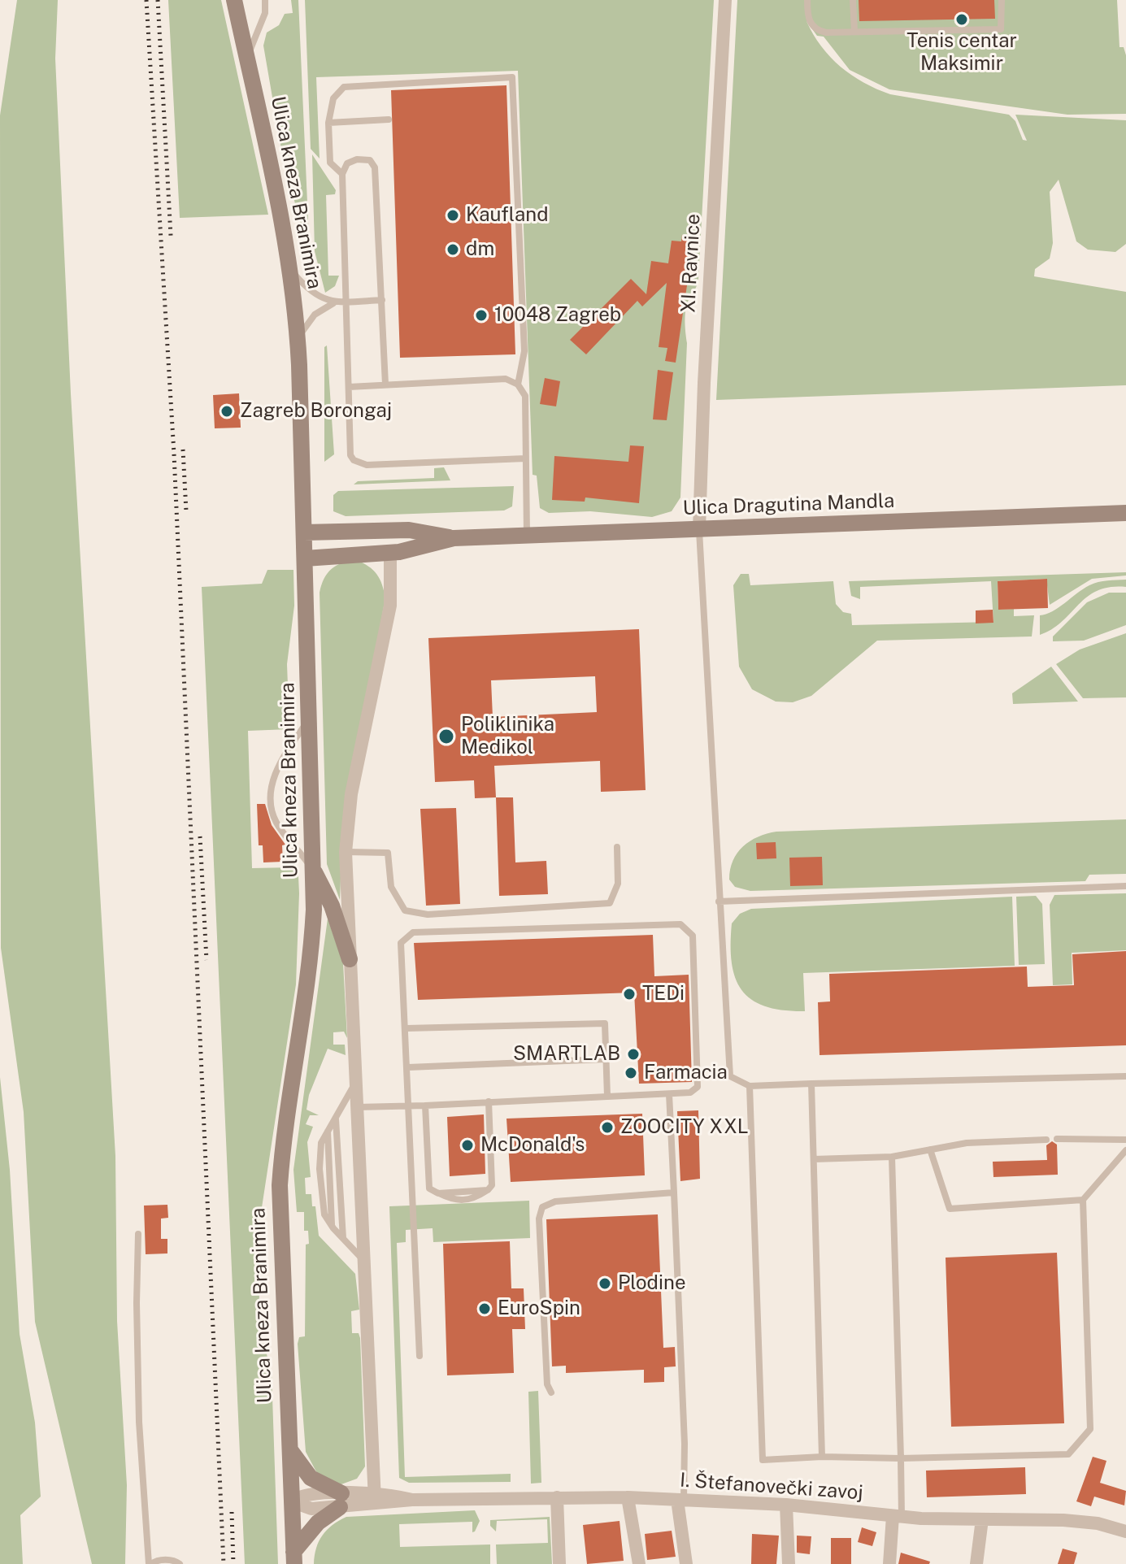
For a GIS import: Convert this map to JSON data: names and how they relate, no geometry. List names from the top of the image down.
{
  "streets": {
    "main road": ["Ulica kneza Branimira", "Ulica Dragutina Mandla"],
    "street": ["XI. Ravnice", "I. Štefanovečki zavoj"]
  },
  "crossings": [
    ["Ulica kneza Branimira", "Ulica Dragutina Mandla"],
    ["Ulica kneza Branimira", "I. Štefanovečki zavoj"],
    ["XI. Ravnice", "Ulica Dragutina Mandla"]
  ],
  "places": [
    "Tenis centar Maksimir",
    "Kaufland",
    "dm",
    "10048 Zagreb",
    "Zagreb Borongaj",
    "Poliklinika Medikol",
    "TEDi",
    "SMARTLAB",
    "Farmacia",
    "ZOOCITY XXL",
    "McDonald's",
    "Plodine",
    "EuroSpin"
  ]
}
